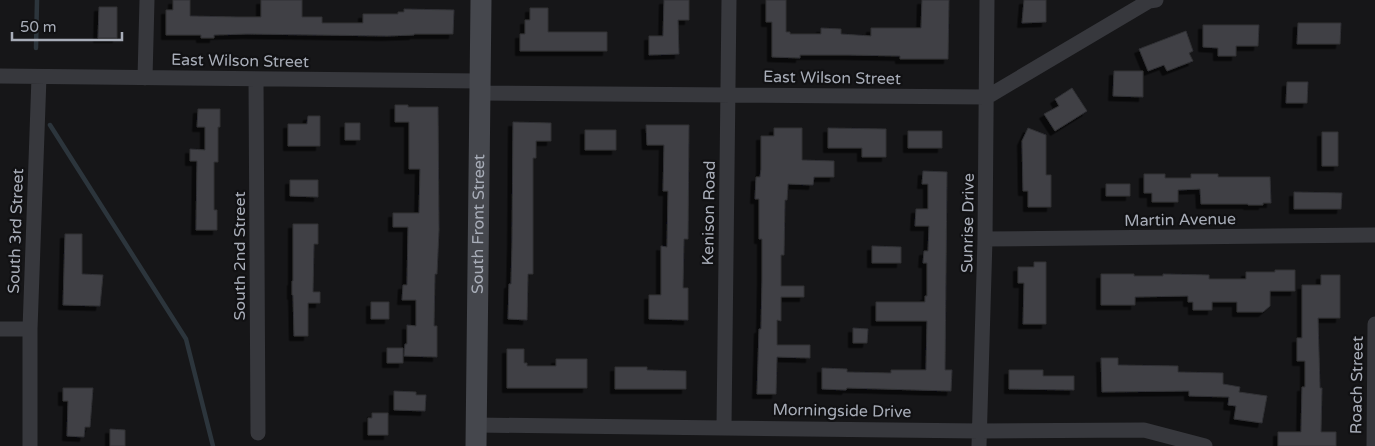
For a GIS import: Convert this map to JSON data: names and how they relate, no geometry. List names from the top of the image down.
{
  "streets": {
    "street": [
      "East Wilson Street",
      "Kenison Road",
      "Martin Avenue",
      "South Front Street",
      "Sunrise Drive",
      "South 3rd Street",
      "South 2nd Street",
      "Roach Street",
      "Morningside Drive"
    ]
  },
  "crossings": [
    ["East Wilson Street", "Kenison Road"],
    ["East Wilson Street", "South Front Street"],
    ["East Wilson Street", "Sunrise Drive"],
    ["East Wilson Street", "South 3rd Street"],
    ["East Wilson Street", "South 2nd Street"],
    ["Kenison Road", "Morningside Drive"],
    ["Martin Avenue", "Sunrise Drive"],
    ["South Front Street", "Morningside Drive"],
    ["Sunrise Drive", "Morningside Drive"]
  ],
  "scale_bar": "50 m"
}
